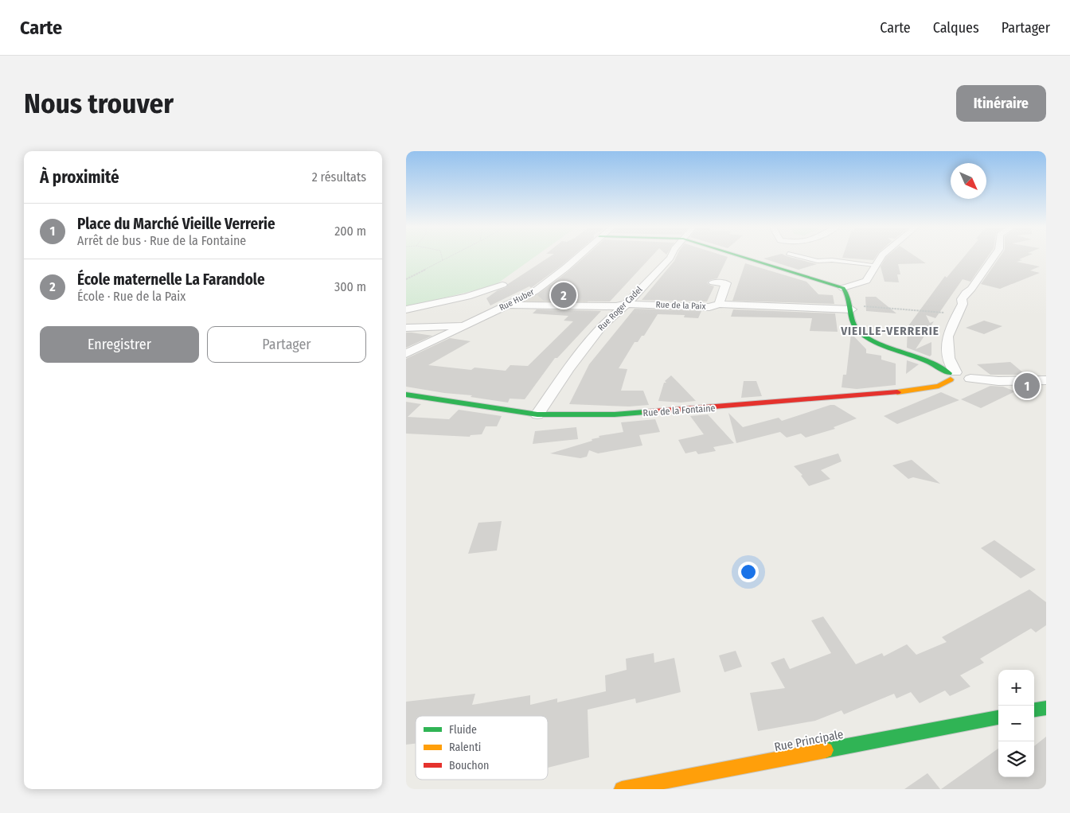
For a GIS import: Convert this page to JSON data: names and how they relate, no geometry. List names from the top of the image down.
{
  "streets": {
    "street": [
      "Rue Huber",
      "Rue de la Paix",
      "Rue Roger Cadel",
      "Rue de la Fontaine",
      "Rue Principale"
    ]
  },
  "crossings": [
    ["Rue Huber", "Rue de la Paix"],
    ["Rue de la Paix", "Rue Roger Cadel"],
    ["Rue Roger Cadel", "Rue de la Fontaine"]
  ],
  "districts": ["VIEILLE-VERRERIE"],
  "legend": ["Fluide", "Ralenti", "Bouchon"],
  "north": "bottom right",
  "page": {
    "header": "Carte",
    "nav": ["Carte", "Calques", "Partager"],
    "buttons": [
      "Itinéraire",
      ["Enregistrer", "Partager"]
    ],
    "title": "Nous trouver",
    "heading": ["À proximité", "2 résultats"],
    "list": [
      {
        "mark": "1",
        "name": "Place du Marché Vieille Verrerie",
        "note": "Arrêt de bus · Rue de la Fontaine",
        "value": "200 m"
      },
      {
        "mark": "2",
        "name": "École maternelle La Farandole",
        "note": "École · Rue de la Paix",
        "value": "300 m"
      }
    ],
    "pins": ["2", "1"],
    "map_buttons": ["+", "−"]
  }
}
